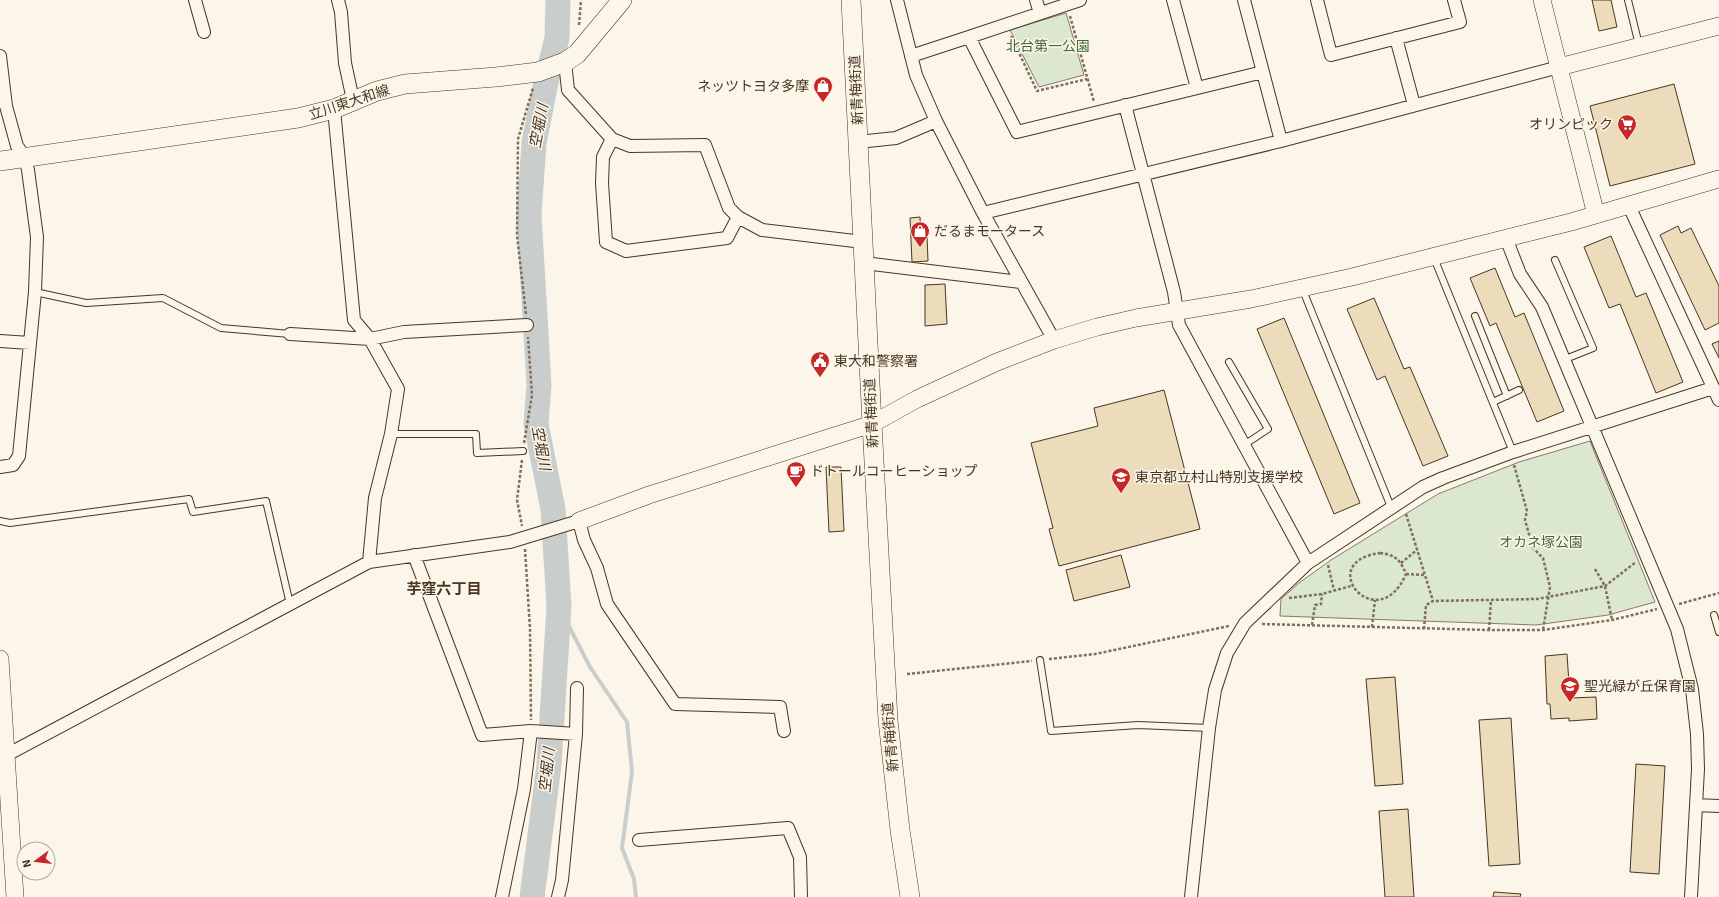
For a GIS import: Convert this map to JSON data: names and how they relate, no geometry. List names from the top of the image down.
{
  "streets": {
    "main road": ["新青梅街道", "立川東大和線"]
  },
  "districts": ["芋窪六丁目"],
  "water": ["空堀川"],
  "parks": ["北台第一公園", "オカネ塚公園"],
  "places": {
    "shop": ["ネッツトヨタ多摩", "だるまモータース"],
    "supermarket": ["オリンピック"],
    "public building": ["東大和警察署"],
    "cafe": ["ドトールコーヒーショップ"],
    "school or university": ["東京都立村山特別支援学校", "聖光緑が丘保育園"]
  },
  "north": "left"
}
